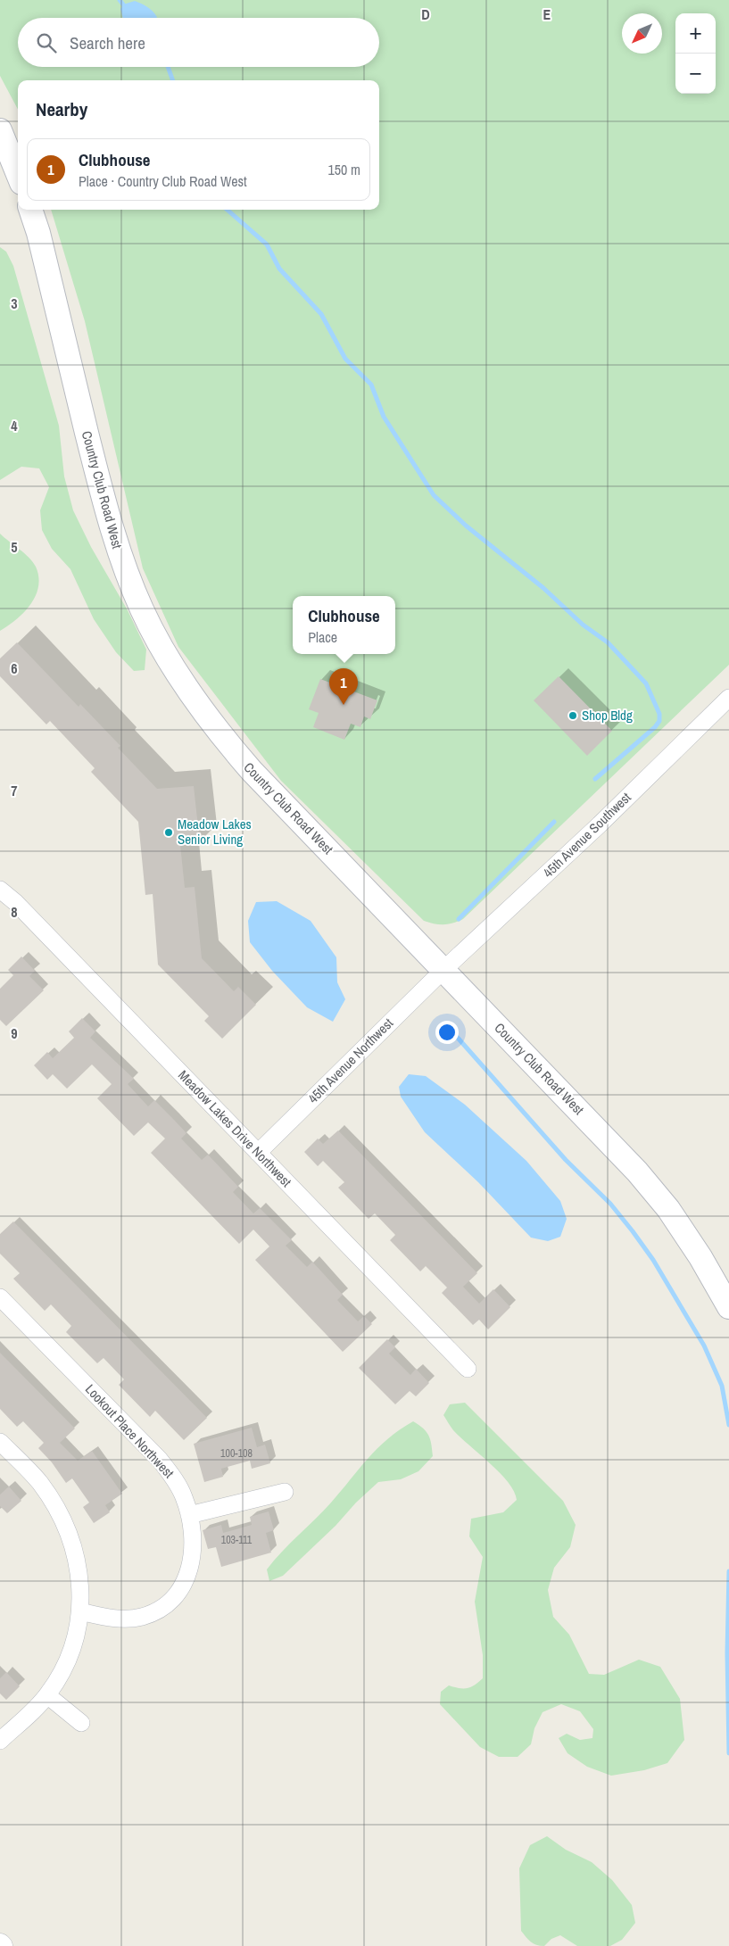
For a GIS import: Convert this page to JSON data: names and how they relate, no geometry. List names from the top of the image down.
{
  "streets": {
    "main road": ["Country Club Road West"],
    "street": [
      "45th Avenue Southwest",
      "45th Avenue Northwest",
      "Meadow Lakes Drive Northwest",
      "Lookout Place Northwest"
    ]
  },
  "crossings": [
    ["Country Club Road West", "45th Avenue Southwest"],
    ["Country Club Road West", "45th Avenue Northwest"],
    ["45th Avenue Southwest", "45th Avenue Northwest"],
    ["45th Avenue Northwest", "Meadow Lakes Drive Northwest"]
  ],
  "places": ["Shop Bldg", "Meadow Lakes Senior Living"],
  "house_numbers": ["100-108", "103-111"],
  "north": "bottom left",
  "page": {
    "map_buttons": ["+", "−"],
    "search": "Search here",
    "heading": "Nearby",
    "list": [
      {
        "mark": "1",
        "name": "Clubhouse",
        "note": "Place · Country Club Road West",
        "value": "150 m"
      }
    ],
    "popup": ["Clubhouse", "Place"],
    "pins": "1"
  },
  "grid": {
    "columns": ["D", "E"],
    "rows": [
      "3",
      "4",
      "5",
      "6",
      "7",
      "8",
      "9"
    ]
  }
}
